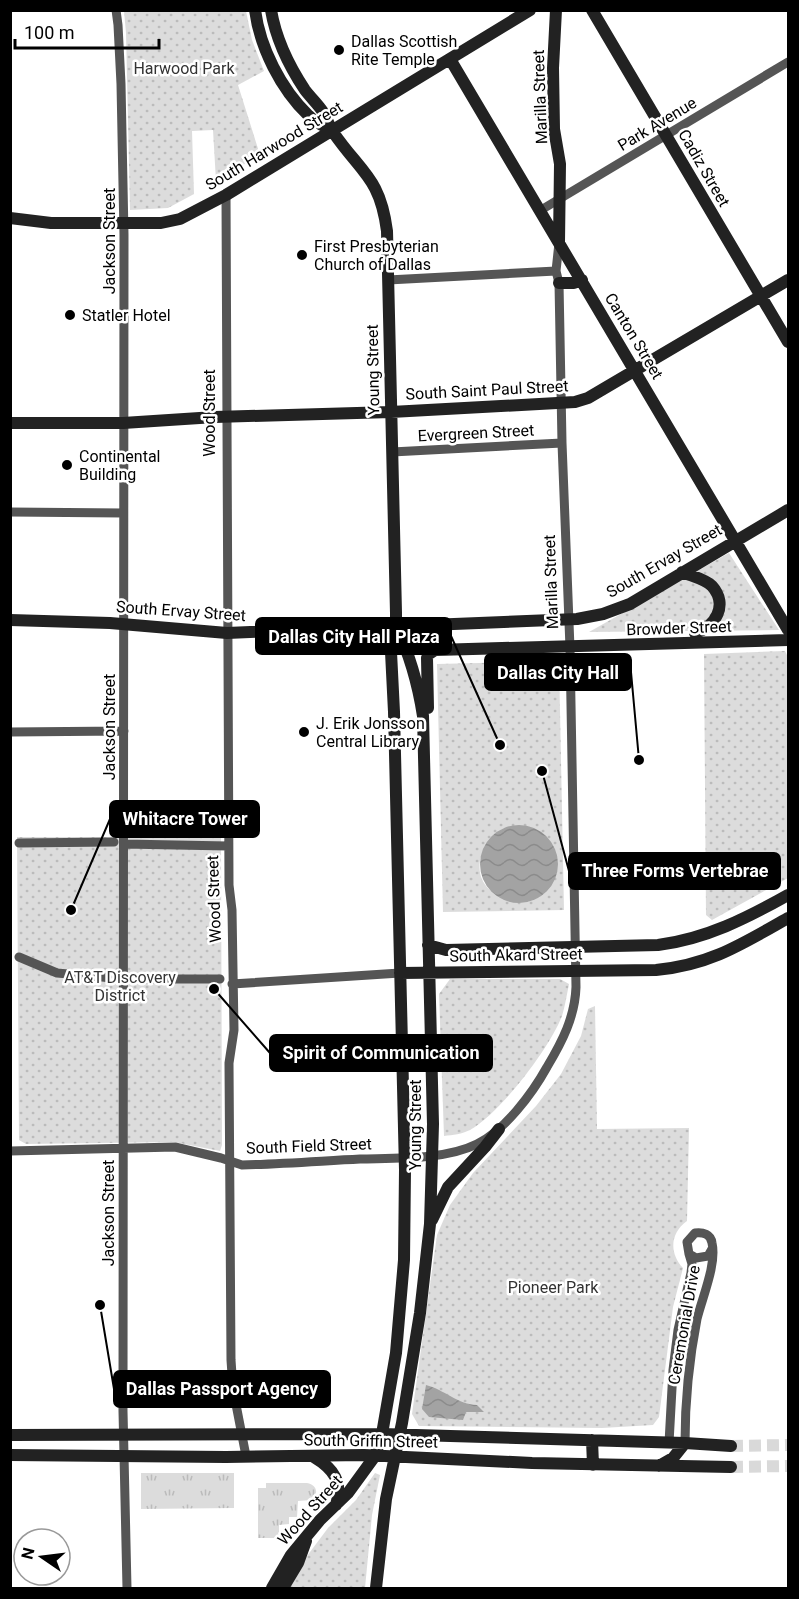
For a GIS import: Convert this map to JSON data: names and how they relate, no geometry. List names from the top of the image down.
{
  "streets": {
    "main road": [
      "Marilla Street",
      "South Harwood Street",
      "Cadiz Street",
      "Canton Street",
      "Young Street",
      "South Saint Paul Street",
      "Wood Street",
      "South Ervay Street",
      "Browder Street",
      "South Akard Street",
      "South Griffin Street"
    ],
    "street": [
      "Park Avenue",
      "Jackson Street",
      "Evergreen Street",
      "South Field Street",
      "Ceremonial Drive"
    ]
  },
  "crossings": [
    ["Marilla Street", "Park Avenue"],
    ["Marilla Street", "Canton Street"],
    ["Marilla Street", "Young Street"],
    ["Marilla Street", "South Saint Paul Street"],
    ["Marilla Street", "Evergreen Street"],
    ["Marilla Street", "South Ervay Street"],
    ["Marilla Street", "Browder Street"],
    ["Marilla Street", "South Akard Street"],
    ["Marilla Street", "South Field Street"],
    ["Park Avenue", "Cadiz Street"],
    ["Park Avenue", "Canton Street"],
    ["South Harwood Street", "Jackson Street"],
    ["South Harwood Street", "Canton Street"],
    ["South Harwood Street", "Young Street"],
    ["South Harwood Street", "Wood Street"],
    ["Cadiz Street", "South Saint Paul Street"],
    ["Jackson Street", "South Saint Paul Street"],
    ["Jackson Street", "South Ervay Street"],
    ["Jackson Street", "South Field Street"],
    ["Jackson Street", "South Griffin Street"],
    ["Canton Street", "South Saint Paul Street"],
    ["Canton Street", "South Ervay Street"],
    ["Young Street", "South Saint Paul Street"],
    ["Young Street", "Wood Street"],
    ["Young Street", "Evergreen Street"],
    ["Young Street", "South Ervay Street"],
    ["Young Street", "Browder Street"],
    ["Young Street", "South Akard Street"],
    ["Young Street", "South Field Street"],
    ["Young Street", "South Griffin Street"],
    ["South Saint Paul Street", "Wood Street"],
    ["Wood Street", "South Ervay Street"],
    ["Wood Street", "South Akard Street"],
    ["Wood Street", "South Field Street"],
    ["Wood Street", "South Griffin Street"],
    ["Ceremonial Drive", "South Griffin Street"]
  ],
  "parks": ["Harwood Park", "AT&T Discovery District", "Pioneer Park"],
  "places": [
    "Dallas Scottish Rite Temple",
    "First Presbyterian Church of Dallas",
    "Statler Hotel",
    "Continental Building",
    "J. Erik Jonsson Central Library",
    "Dallas City Hall Plaza",
    "Dallas City Hall",
    "Three Forms Vertebrae",
    "Whitacre Tower",
    "Spirit of Communication",
    "Dallas Passport Agency"
  ],
  "scale_bar": "100 m",
  "north": "left"
}
